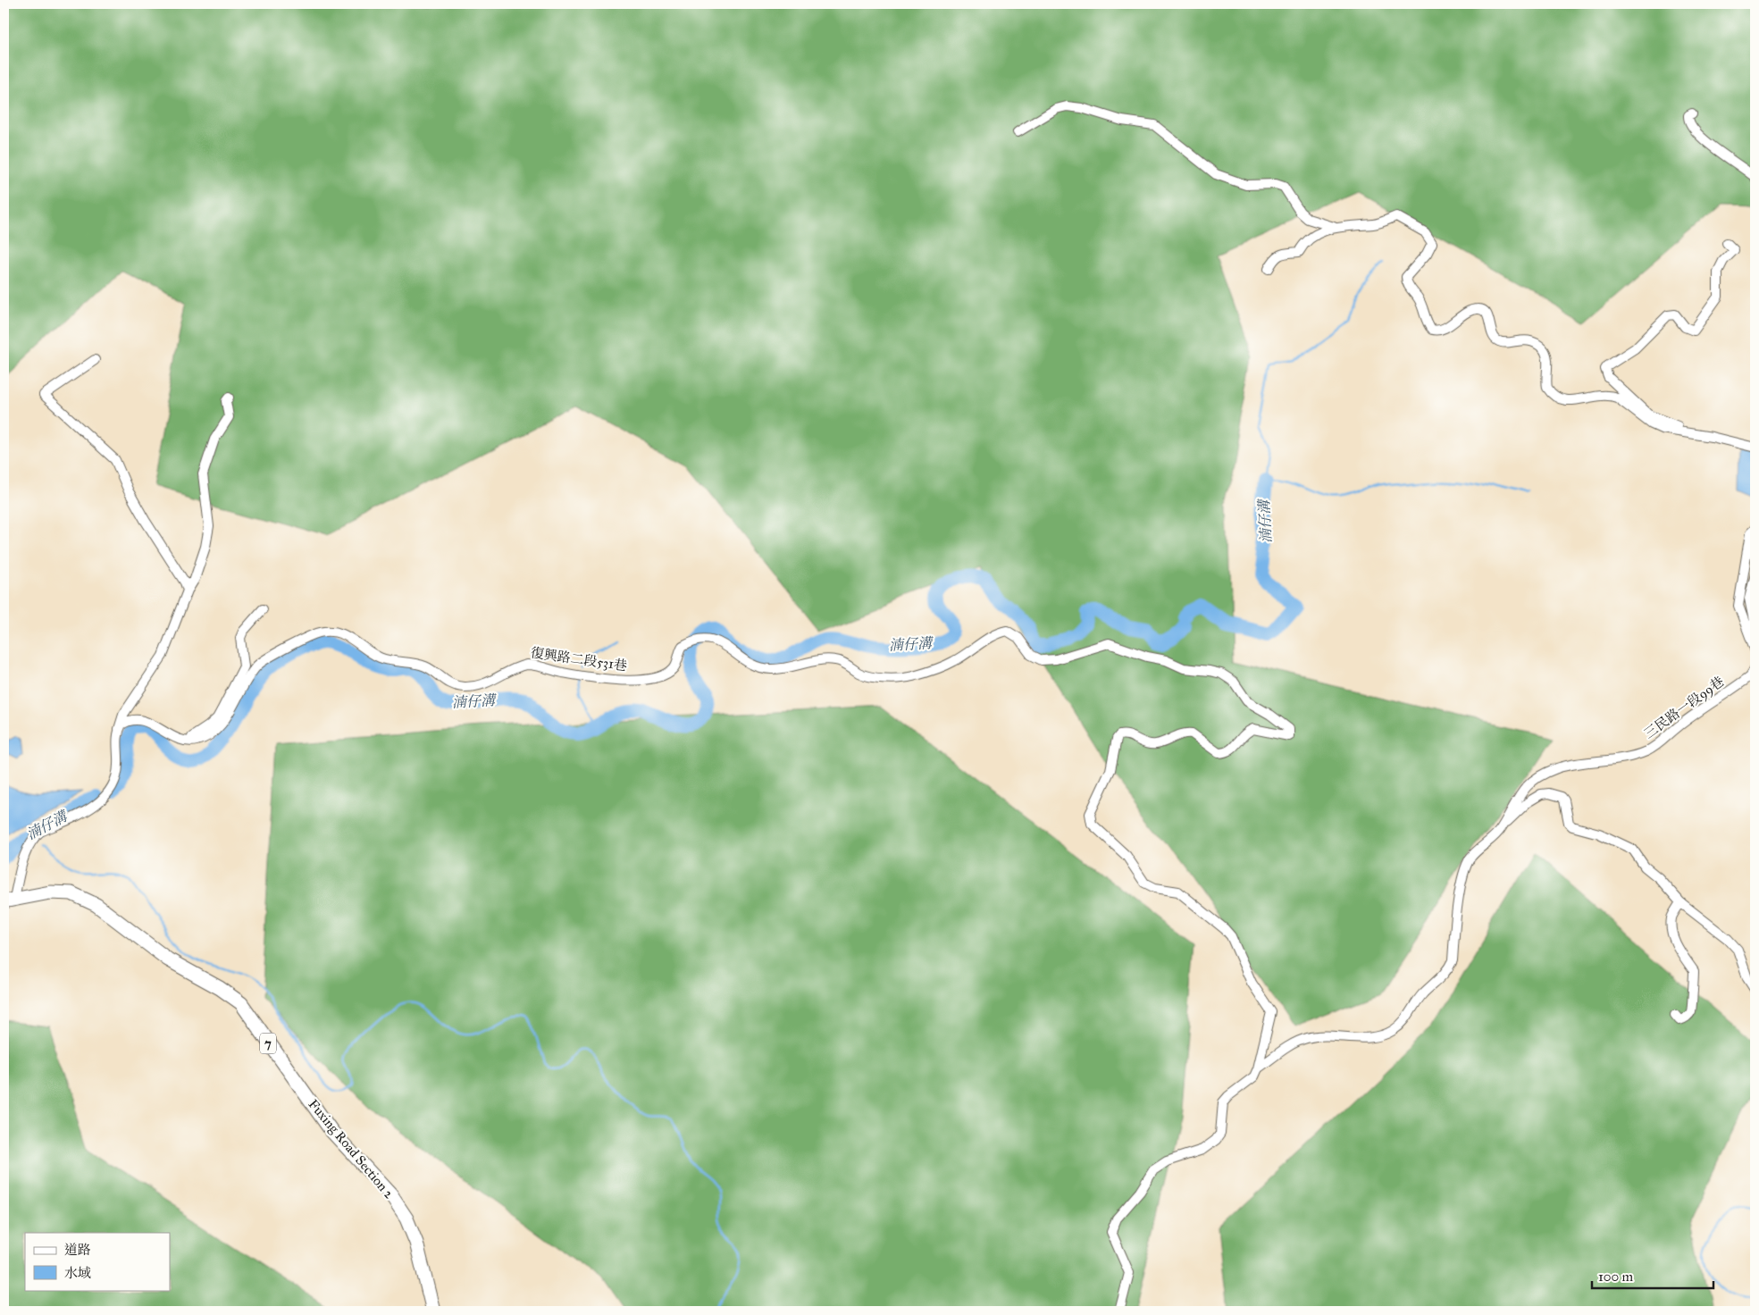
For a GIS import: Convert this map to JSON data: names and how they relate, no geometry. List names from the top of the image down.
{
  "streets": {
    "main road": ["7", "Fuxing Road Section 2"],
    "street": ["復興路二段531巷", "三民路一段99巷"]
  },
  "crossings": [
    ["復興路二段531巷", "三民路一段99巷"]
  ],
  "water": ["湳仔溝"],
  "legend": ["道路", "水域"],
  "scale_bar": "100 m"
}
